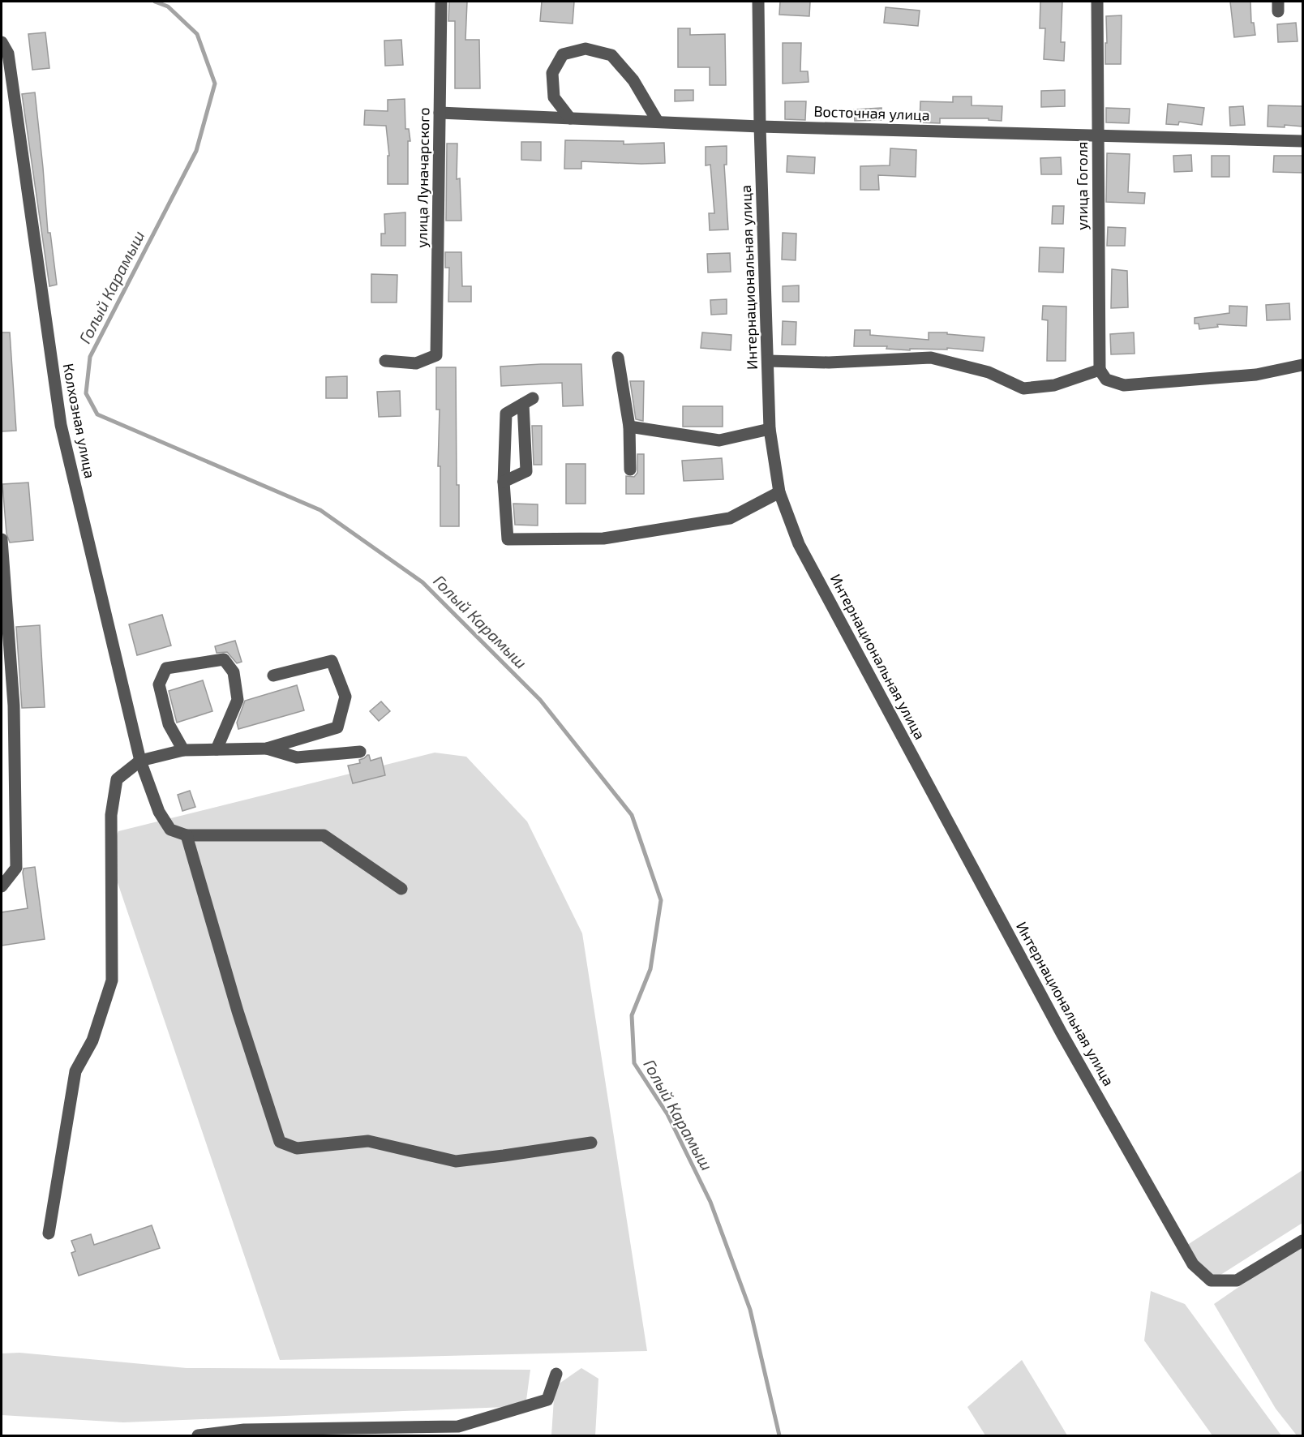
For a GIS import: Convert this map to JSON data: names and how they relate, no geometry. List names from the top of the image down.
{
  "streets": {
    "street": [
      "Восточная улица",
      "улица Луначарского",
      "улица Гоголя",
      "Интернациональная улица",
      "Колхозная улица"
    ]
  },
  "crossings": [
    ["Восточная улица", "улица Луначарского"],
    ["Восточная улица", "улица Гоголя"],
    ["Восточная улица", "Интернациональная улица"]
  ],
  "water": ["Голый Карамыш"]
}
